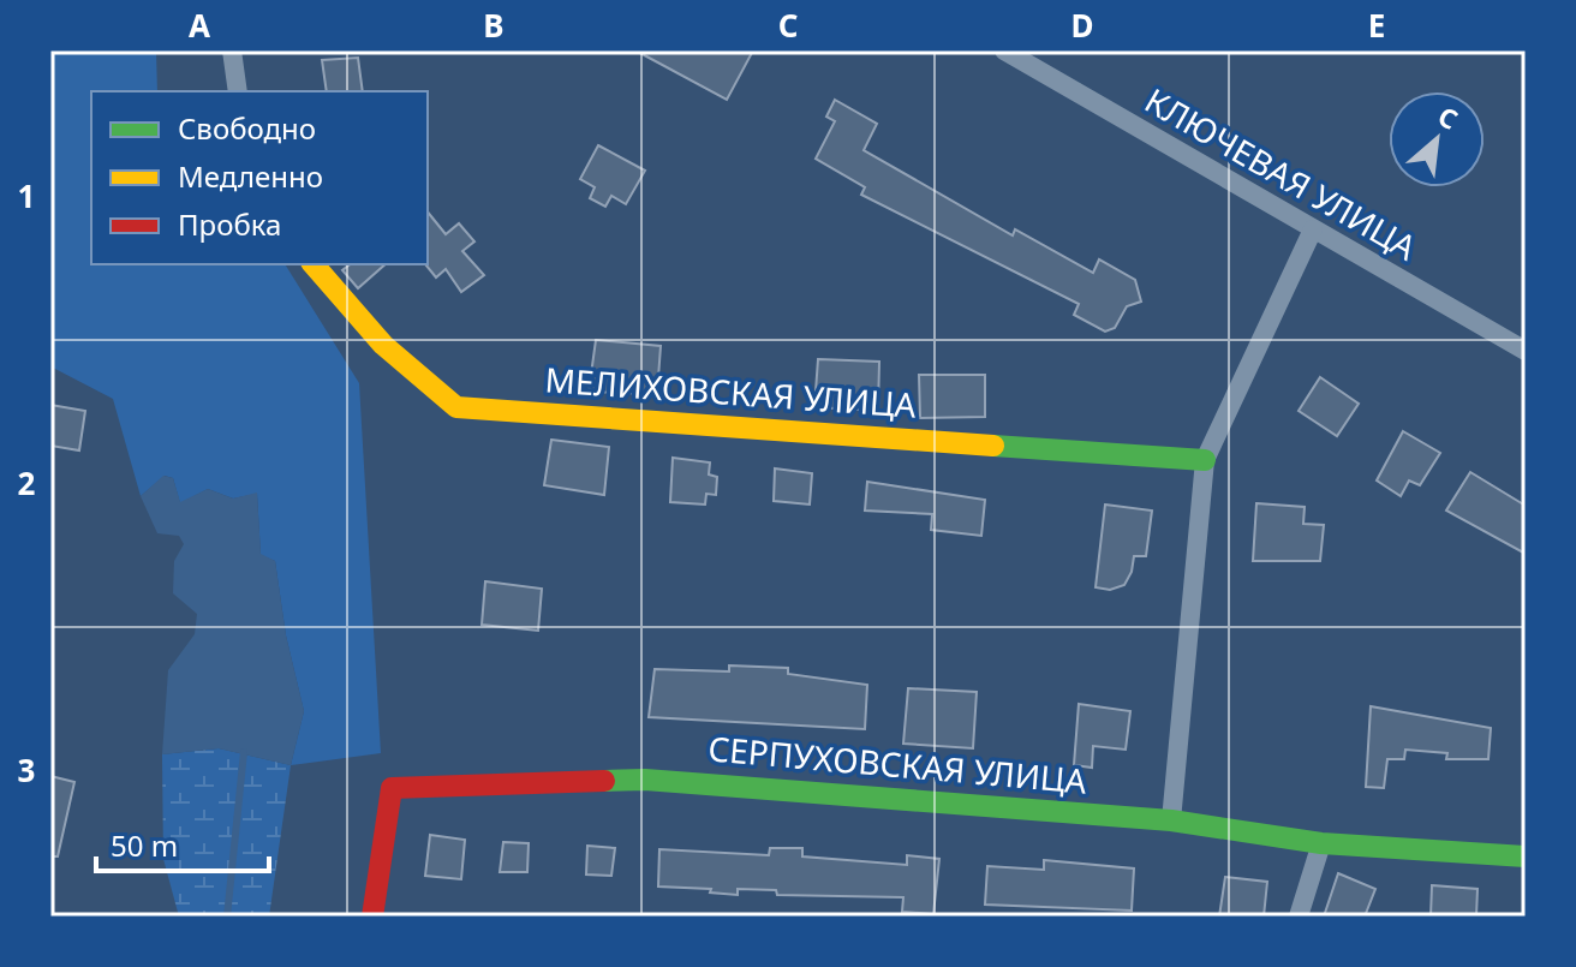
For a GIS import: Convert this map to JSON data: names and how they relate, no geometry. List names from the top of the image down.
{
  "streets": {
    "street": ["КЛЮЧЕВАЯ УЛИЦА", "МЕЛИХОВСКАЯ УЛИЦА", "СЕРПУХОВСКАЯ УЛИЦА"]
  },
  "legend": ["Свободно", "Медленно", "Пробка"],
  "scale_bar": "50 m",
  "north": "top right",
  "grid": {
    "columns": [
      "A",
      "B",
      "C",
      "D",
      "E"
    ],
    "rows": ["1", "2", "3"]
  }
}
